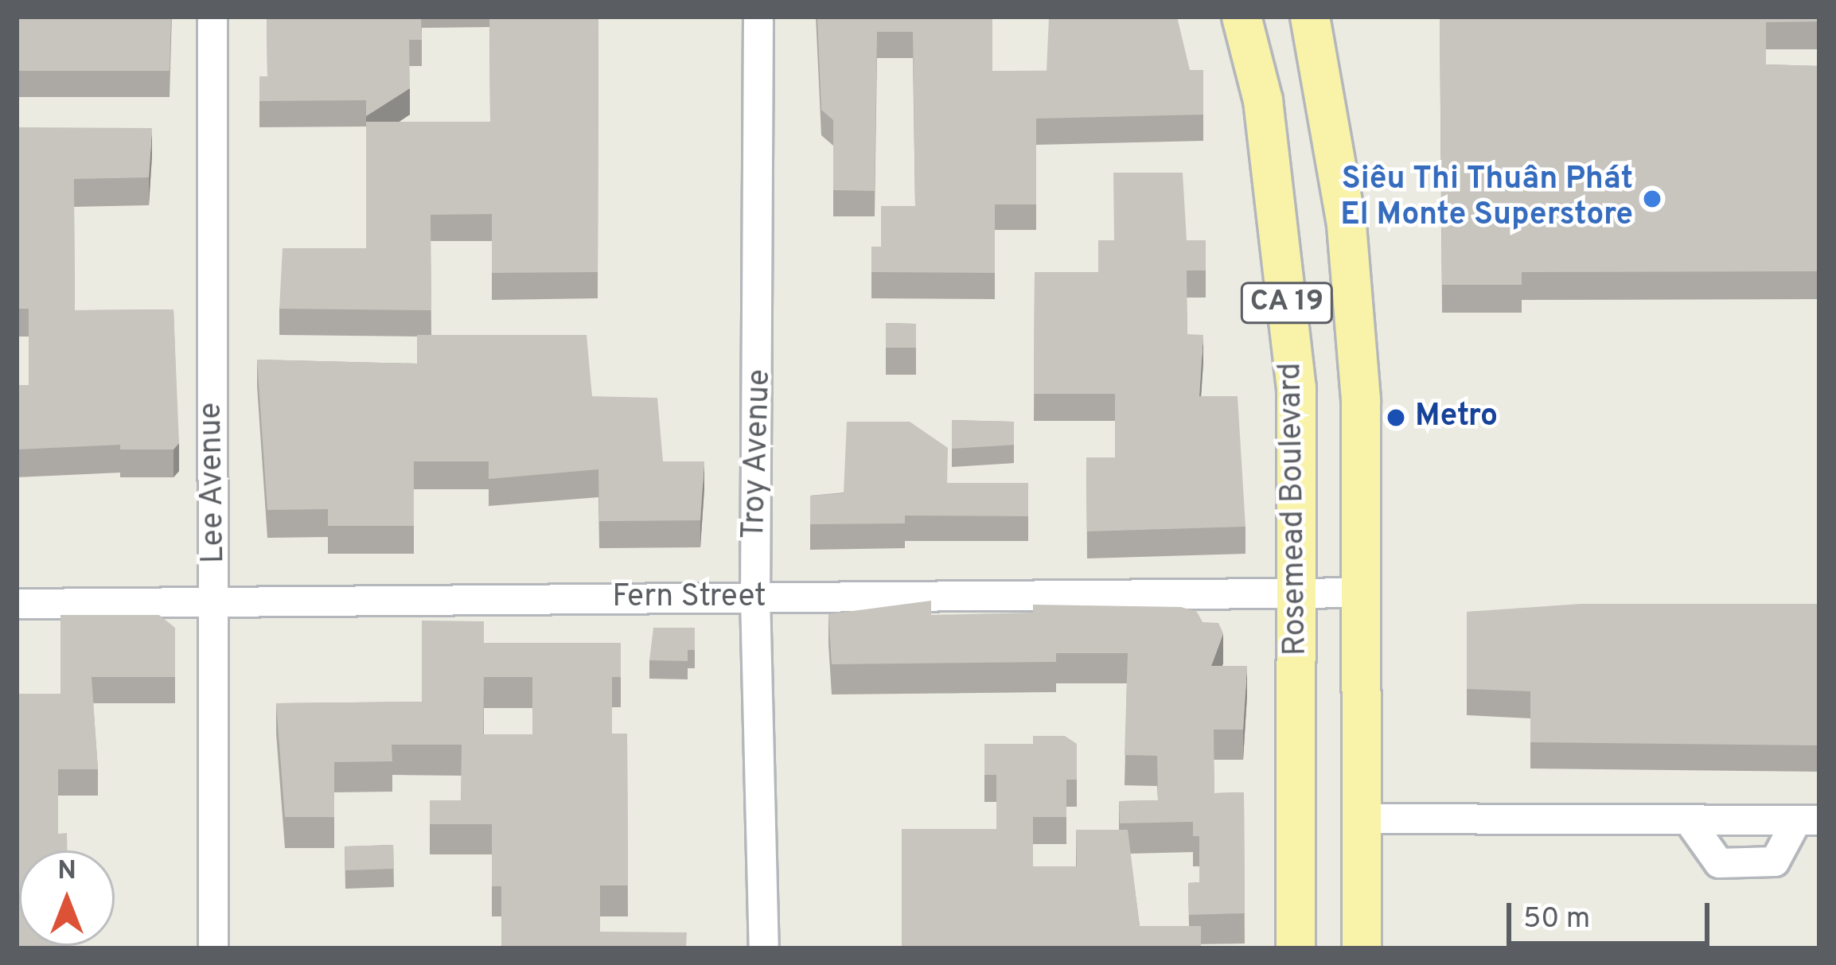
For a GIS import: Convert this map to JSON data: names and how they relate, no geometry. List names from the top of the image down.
{
  "streets": {
    "main road": ["CA 19", "Rosemead Boulevard"],
    "street": ["Troy Avenue", "Lee Avenue", "Fern Street"]
  },
  "crossings": [
    ["Troy Avenue", "Fern Street"],
    ["Lee Avenue", "Fern Street"],
    ["Rosemead Boulevard", "Fern Street"]
  ],
  "places": ["Siêu Thi Thuân Phát El Monte Superstore", "Metro"],
  "scale_bar": "50 m",
  "north": "top"
}
